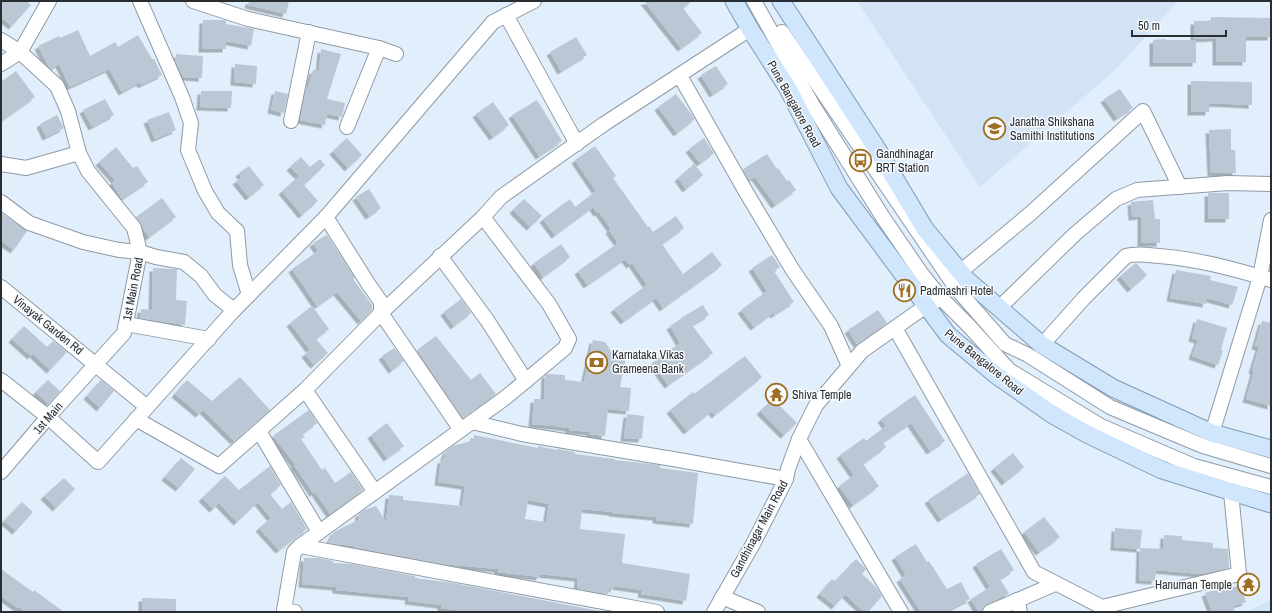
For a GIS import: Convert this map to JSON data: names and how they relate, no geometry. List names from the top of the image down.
{
  "streets": {
    "main road": ["Pune Bangalore Road"],
    "street": [
      "1st Main Road",
      "Vinayak Garden Rd",
      "1st Main",
      "Gandhinagar Main Road"
    ]
  },
  "crossings": [
    ["Pune Bangalore Road", "Gandhinagar Main Road"],
    ["1st Main Road", "Vinayak Garden Rd"],
    ["1st Main Road", "1st Main"],
    ["Vinayak Garden Rd", "1st Main"]
  ],
  "places": {
    "school or university": ["Janatha Shikshana Samithi Institutions"],
    "bus stop": ["Gandhinagar BRT Station"],
    "restaurant": ["Padmashri Hotel"],
    "bank": ["Karnataka Vikas Grameena Bank"],
    "temple": ["Shiva Temple", "Hanuman Temple"]
  },
  "scale_bar": "50 m"
}
